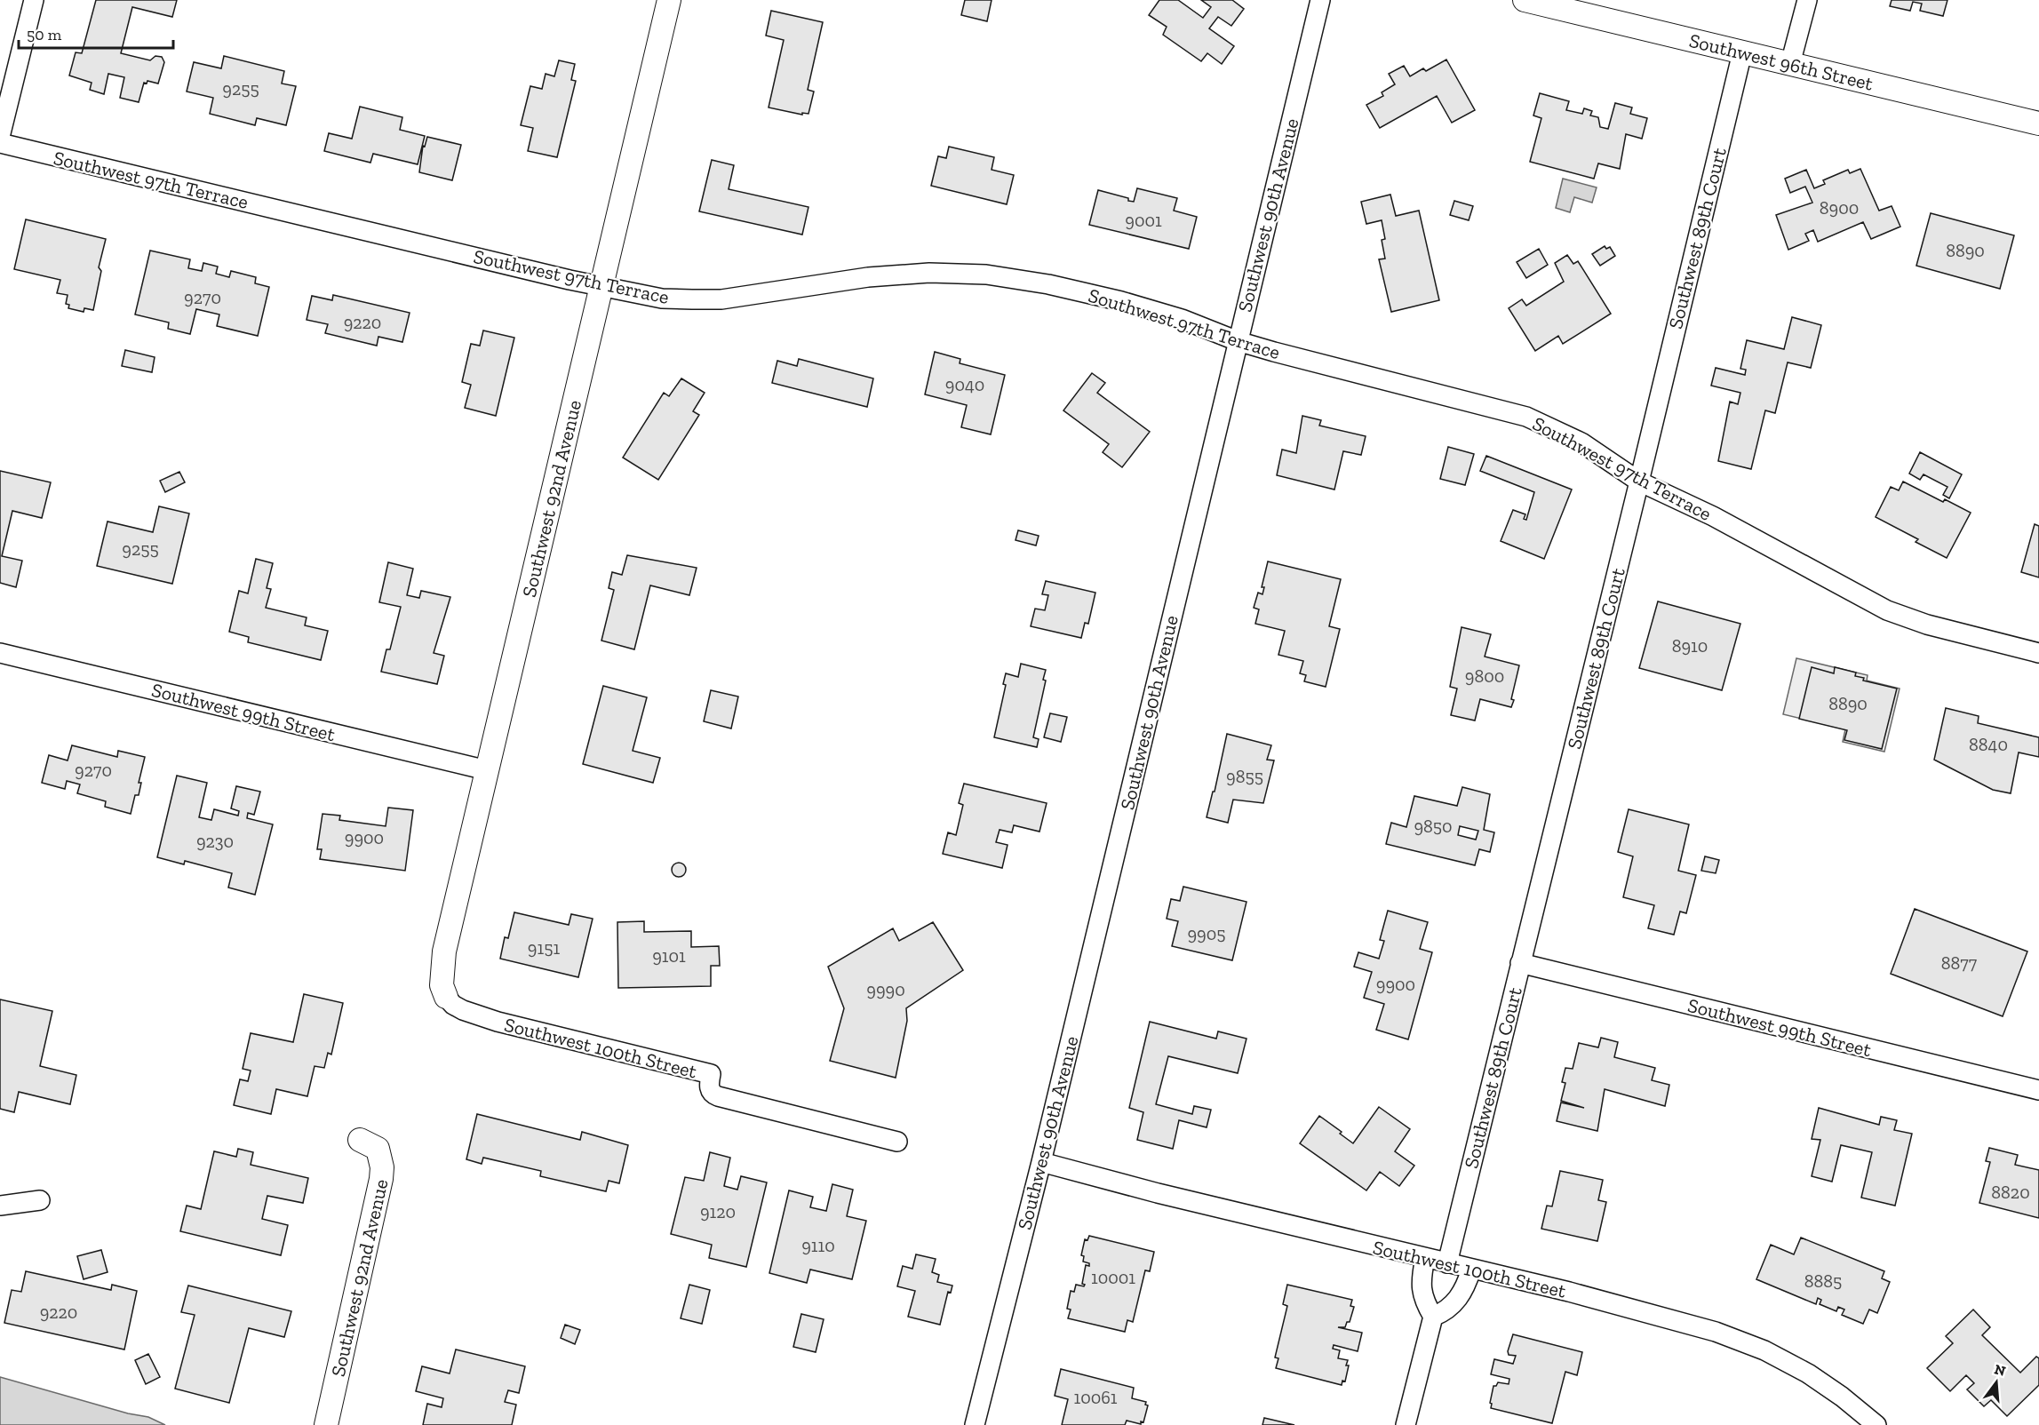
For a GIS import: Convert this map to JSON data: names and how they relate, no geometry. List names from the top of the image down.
{
  "streets": {
    "street": [
      "Southwest 96th Street",
      "Southwest 97th Terrace",
      "Southwest 90th Avenue",
      "Southwest 89th Court",
      "Southwest 92nd Avenue",
      "Southwest 99th Street",
      "Southwest 100th Street"
    ]
  },
  "crossings": [
    ["Southwest 96th Street", "Southwest 89th Court"],
    ["Southwest 97th Terrace", "Southwest 90th Avenue"],
    ["Southwest 97th Terrace", "Southwest 89th Court"],
    ["Southwest 97th Terrace", "Southwest 92nd Avenue"],
    ["Southwest 90th Avenue", "Southwest 100th Street"],
    ["Southwest 89th Court", "Southwest 99th Street"],
    ["Southwest 89th Court", "Southwest 100th Street"],
    ["Southwest 92nd Avenue", "Southwest 99th Street"],
    ["Southwest 92nd Avenue", "Southwest 100th Street"]
  ],
  "house_numbers": [
    "9255",
    "8900",
    "9001",
    "8890",
    "9270",
    "9220",
    "9040",
    "9255",
    "8910",
    "9800",
    "8890",
    "8840",
    "9270",
    "9855",
    "9850",
    "9900",
    "9230",
    "9905",
    "9151",
    "9101",
    "8877",
    "9900",
    "9990",
    "8820",
    "9120",
    "9110",
    "10001",
    "8885",
    "9220",
    "10061"
  ],
  "scale_bar": "50 m",
  "north": "top"
}
